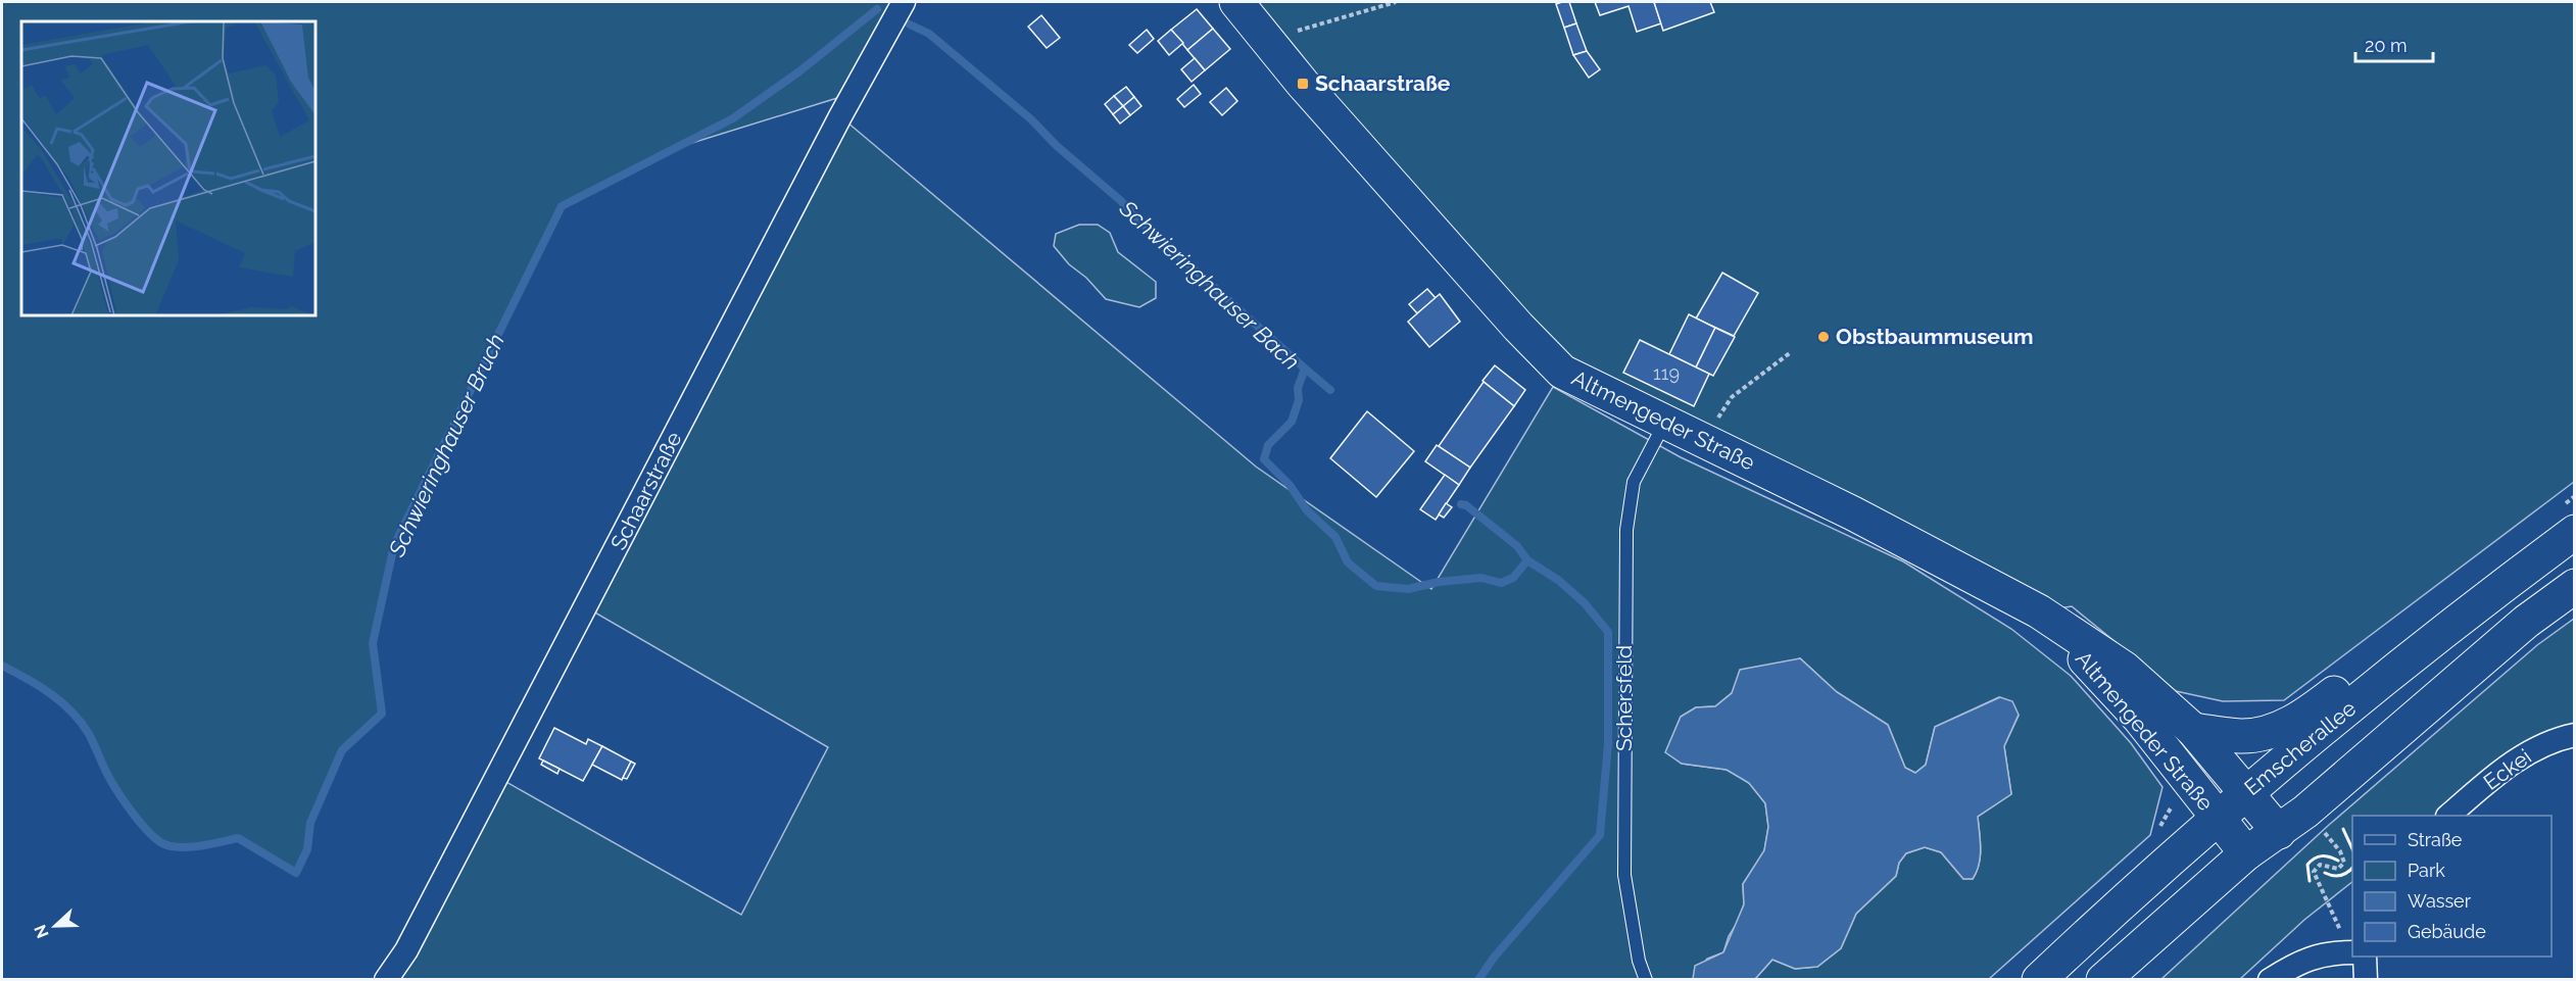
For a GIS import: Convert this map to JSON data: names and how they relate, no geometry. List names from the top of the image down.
{
  "streets": {
    "main road": ["Altmengeder Straße", "Emscherallee"],
    "street": ["Schaarstraße", "Eckei"],
    "lane": ["Schersfeld"]
  },
  "crossings": [
    ["Altmengeder Straße", "Schersfeld"],
    ["Altmengeder Straße", "Emscherallee"]
  ],
  "water": ["Schwieringhauser Bach", "Schwieringhauser Bruch"],
  "places": {
    "transit": ["Schaarstraße"],
    "other": ["Obstbaummuseum"]
  },
  "house_numbers": ["119"],
  "legend": [
    "Straße",
    "Park",
    "Wasser",
    "Gebäude"
  ],
  "scale_bar": "20 m",
  "north": "left"
}
